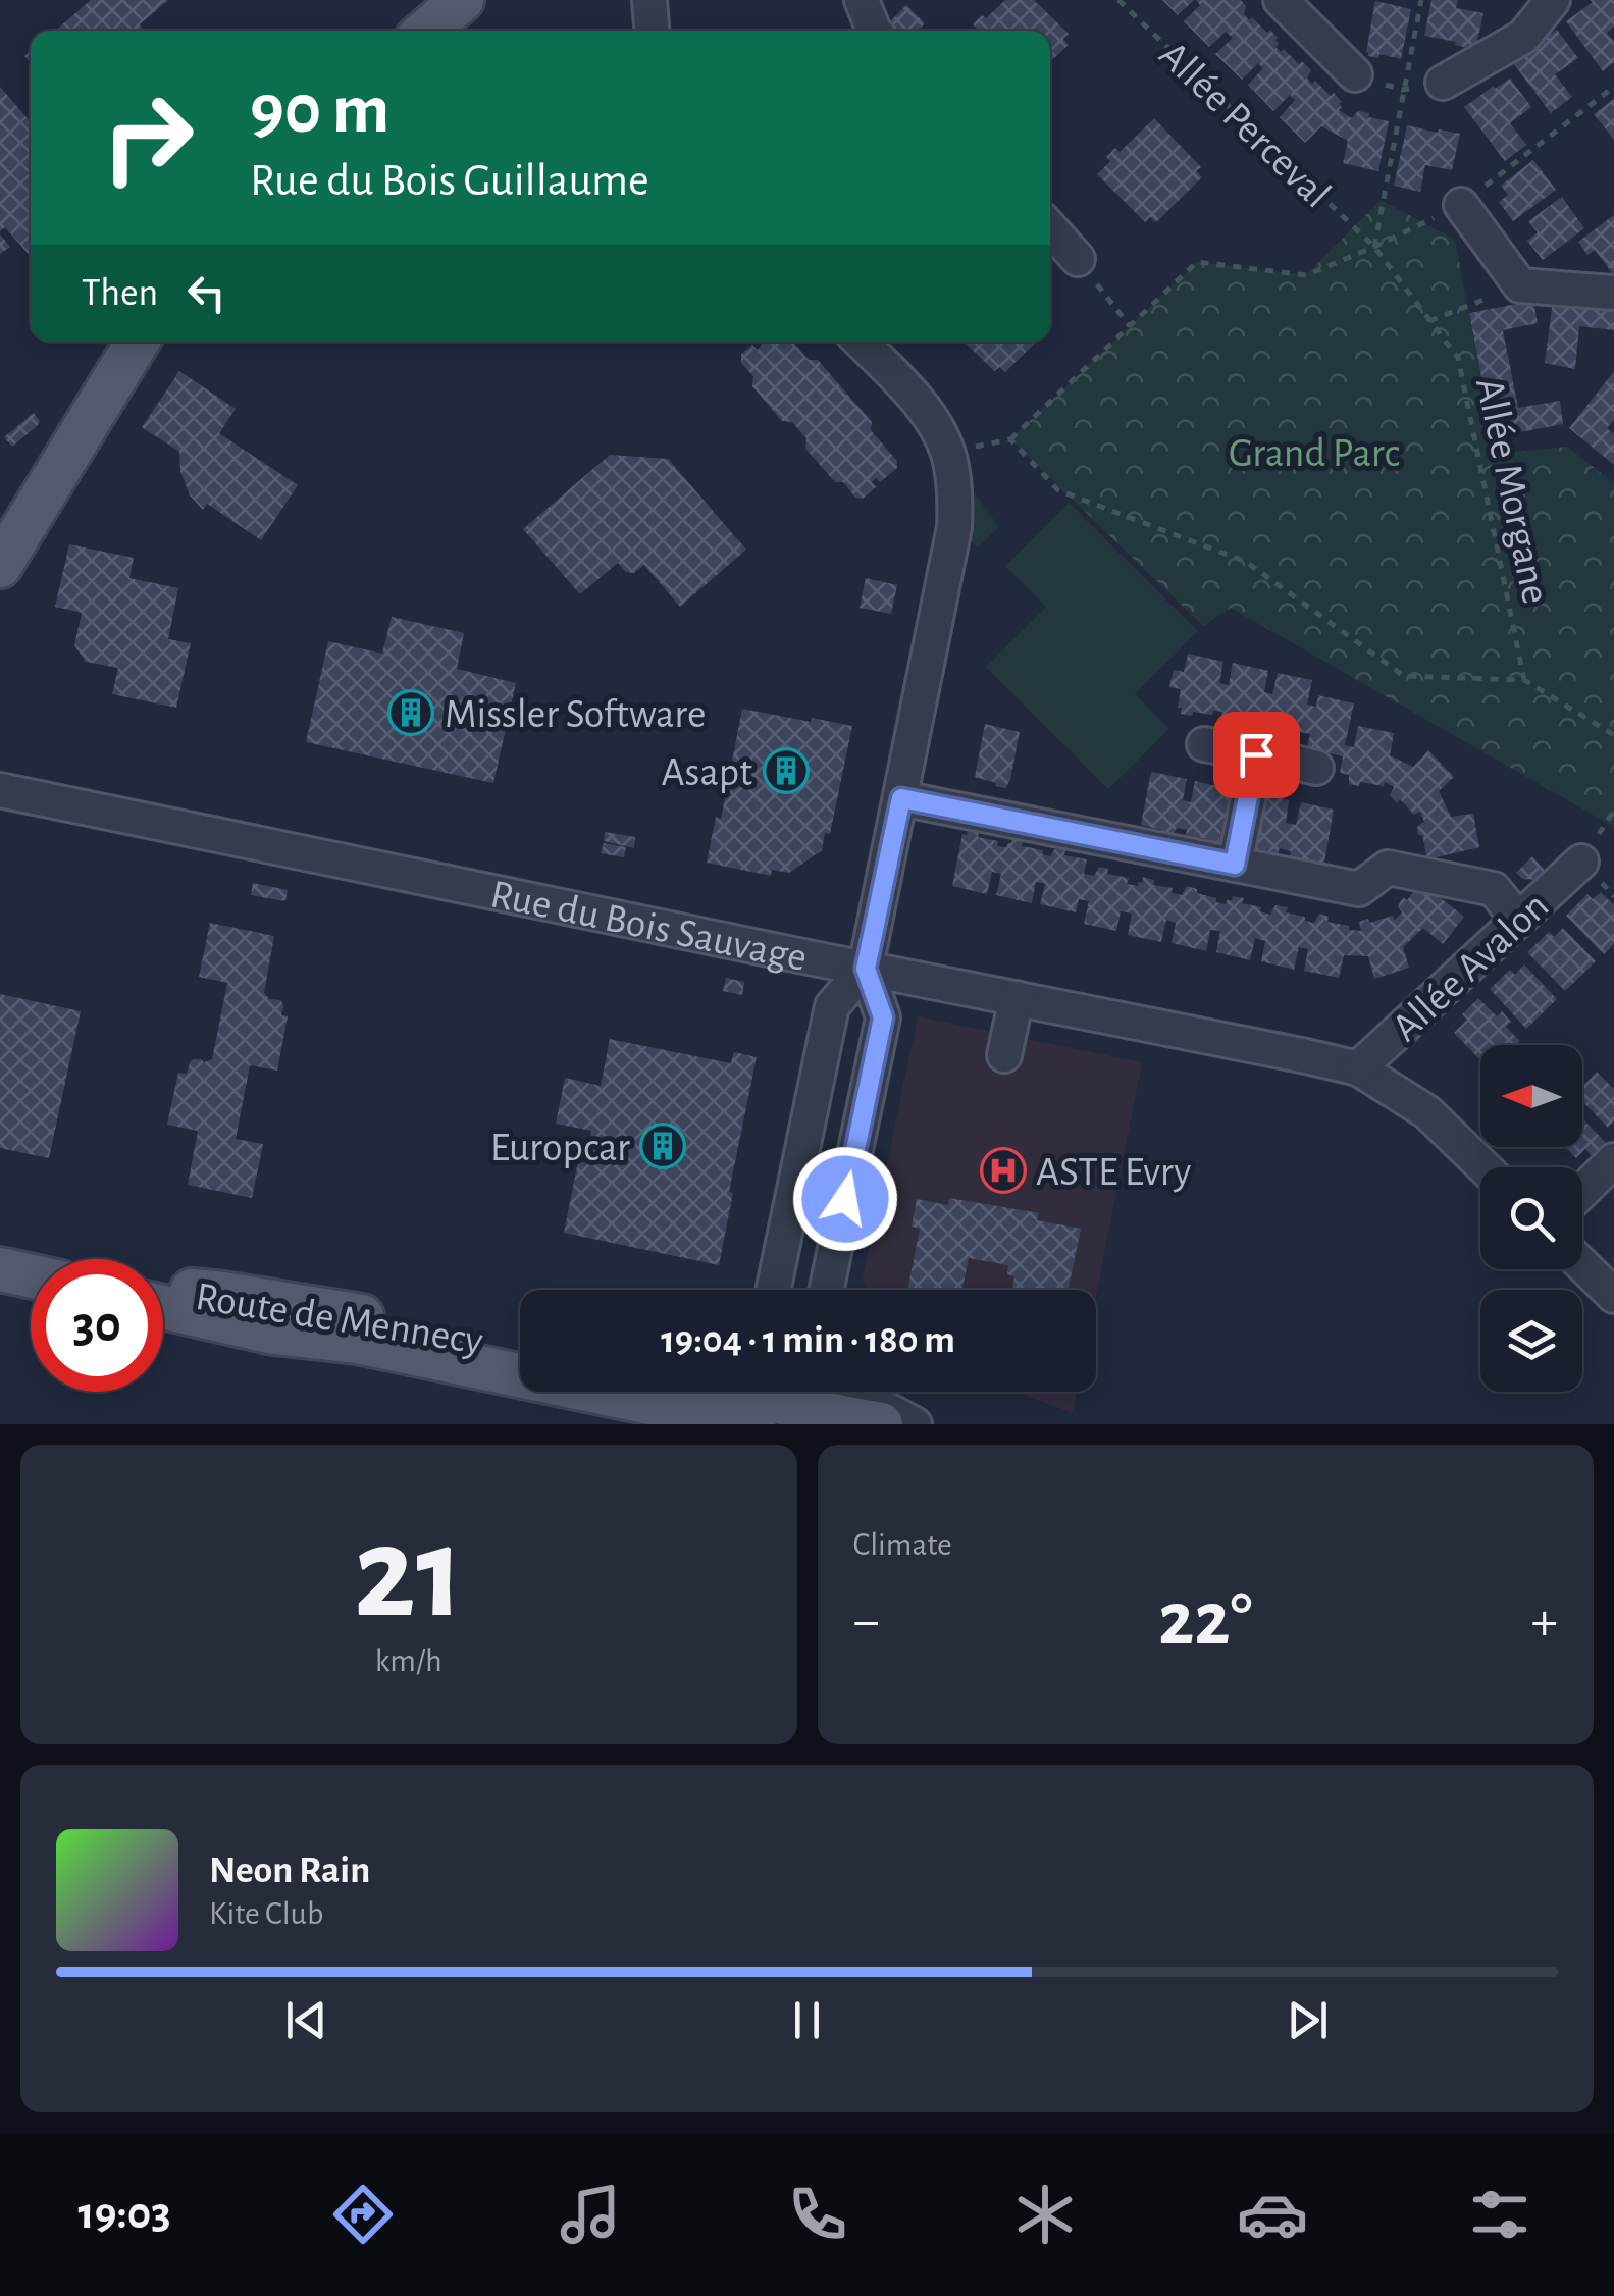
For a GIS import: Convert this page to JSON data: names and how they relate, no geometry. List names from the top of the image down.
{
  "streets": {
    "main road": ["Route de Mennecy"],
    "street": ["Rue du Bois Sauvage", "Allée Avalon"],
    "path": ["Allée Perceval", "Allée Morgane"]
  },
  "crossings": [
    ["Allée Perceval", "Allée Morgane"],
    ["Rue du Bois Sauvage", "Allée Avalon"]
  ],
  "parks": ["Grand Parc"],
  "places": {
    "building": ["Missler Software", "Asapt", "Europcar"],
    "hospital": ["ASTE Evry"]
  },
  "north": "left",
  "page": {
    "turn": ["90 m", "Rue du Bois Guillaume"],
    "then": "Then",
    "limit": "30",
    "trip": "19:04 · 1 min · 180 m",
    "tile": [
      ["21", "km/h"],
      "Climate"
    ],
    "heat": ["−", "22°", "+"],
    "song": ["Neon Rain", "Kite Club"],
    "tabs": "19:03"
  }
}
